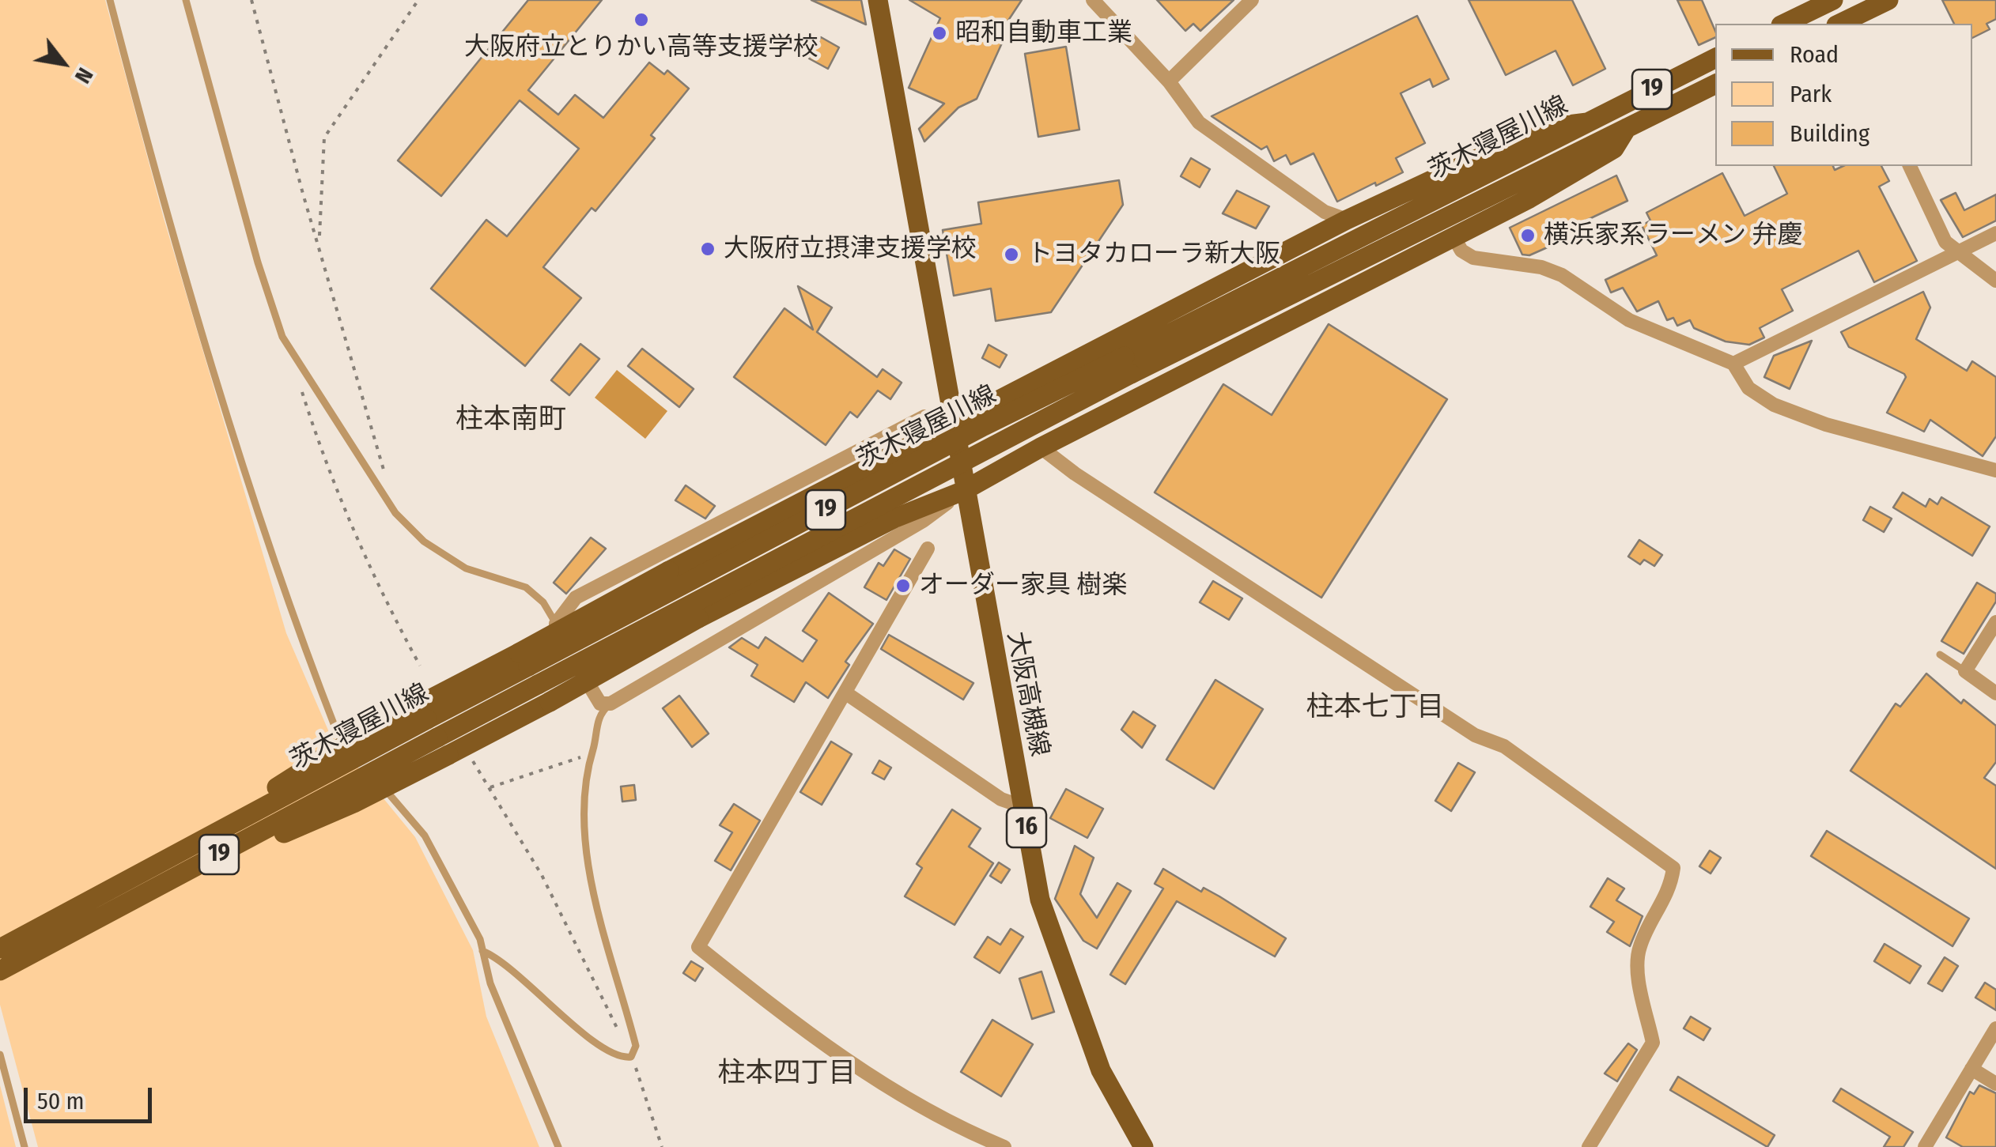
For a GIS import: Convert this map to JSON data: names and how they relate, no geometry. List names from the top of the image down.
{
  "streets": {
    "main road": [
      "19",
      "茨木寝屋川線",
      "大阪高槻線",
      "16"
    ]
  },
  "districts": ["柱本南町", "柱本七丁目", "柱本四丁目"],
  "places": [
    "大阪府立とりかい高等支援学校",
    "昭和自動車工業",
    "横浜家系ラーメン 弁慶",
    "大阪府立摂津支援学校",
    "トヨタカローラ新大阪",
    "オーダー家具 樹楽"
  ],
  "legend": ["Road", "Park", "Building"],
  "scale_bar": "50 m",
  "north": "bottom right"
}
